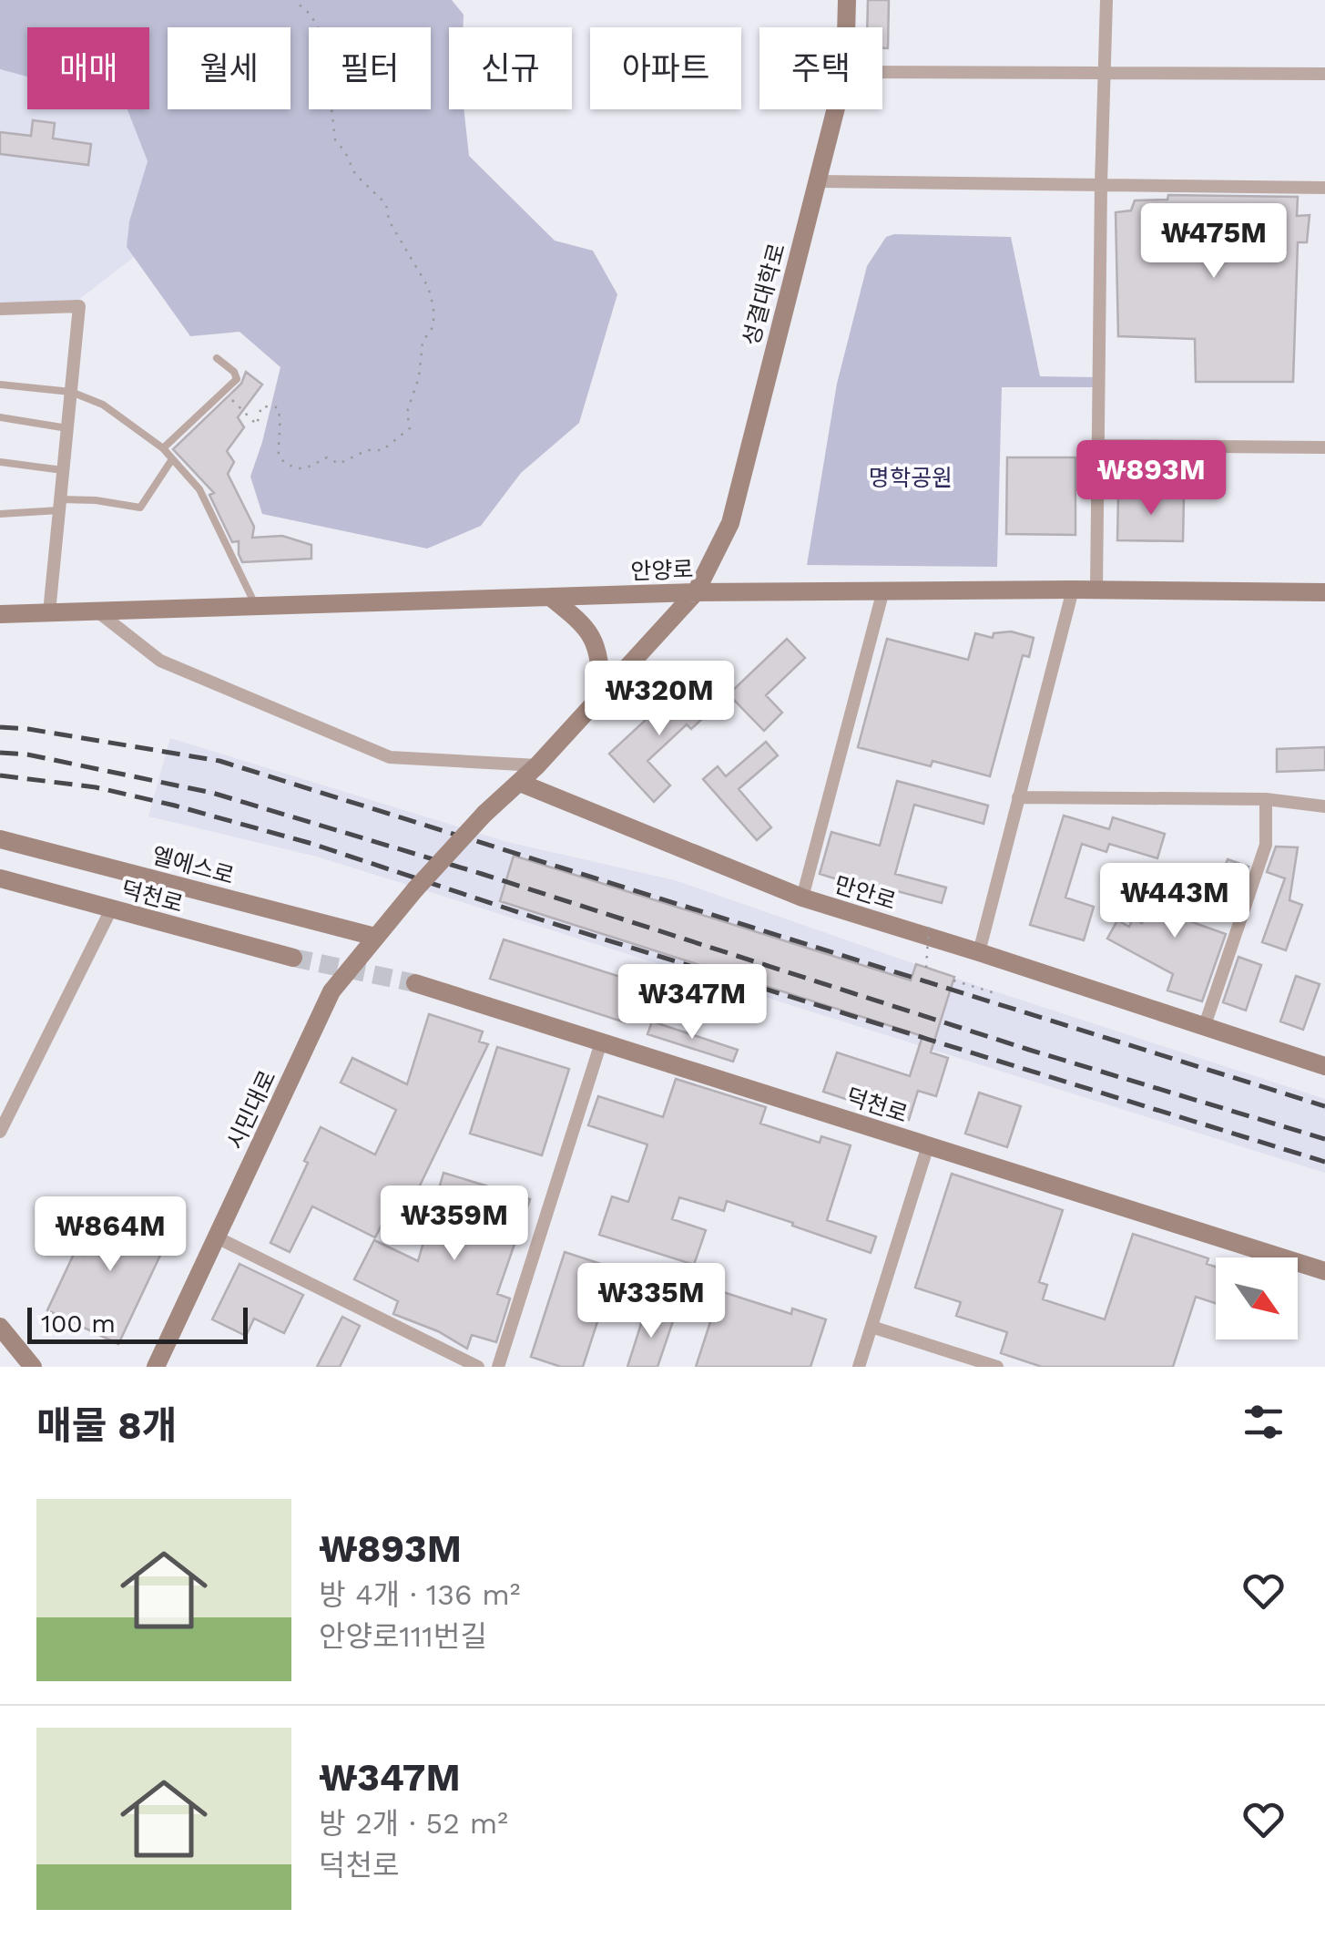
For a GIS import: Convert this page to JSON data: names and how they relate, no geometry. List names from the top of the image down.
{
  "streets": {
    "street": [
      "성결대학로",
      "안양로",
      "엘에스로",
      "만안로",
      "덕천로",
      "시민대로"
    ]
  },
  "crossings": [
    ["성결대학로", "안양로"],
    ["엘에스로", "시민대로"],
    ["만안로", "시민대로"]
  ],
  "parks": ["명학공원"],
  "scale_bar": "100 m",
  "north": "bottom right",
  "page": {
    "chip": [
      "매매",
      "월세",
      "필터",
      "신규",
      "아파트",
      "주택"
    ],
    "price": [
      "₩475M",
      "₩893M",
      "₩320M",
      "₩443M",
      "₩347M",
      "₩359M",
      "₩864M",
      "₩335M"
    ],
    "scale": "100 m",
    "heading": "매물 8개",
    "list": [
      {
        "name": "₩893M",
        "note": "방 4개 · 136 m² · 안양로111번길"
      },
      {
        "name": "₩347M",
        "note": "방 2개 · 52 m² · 덕천로"
      }
    ]
  }
}
